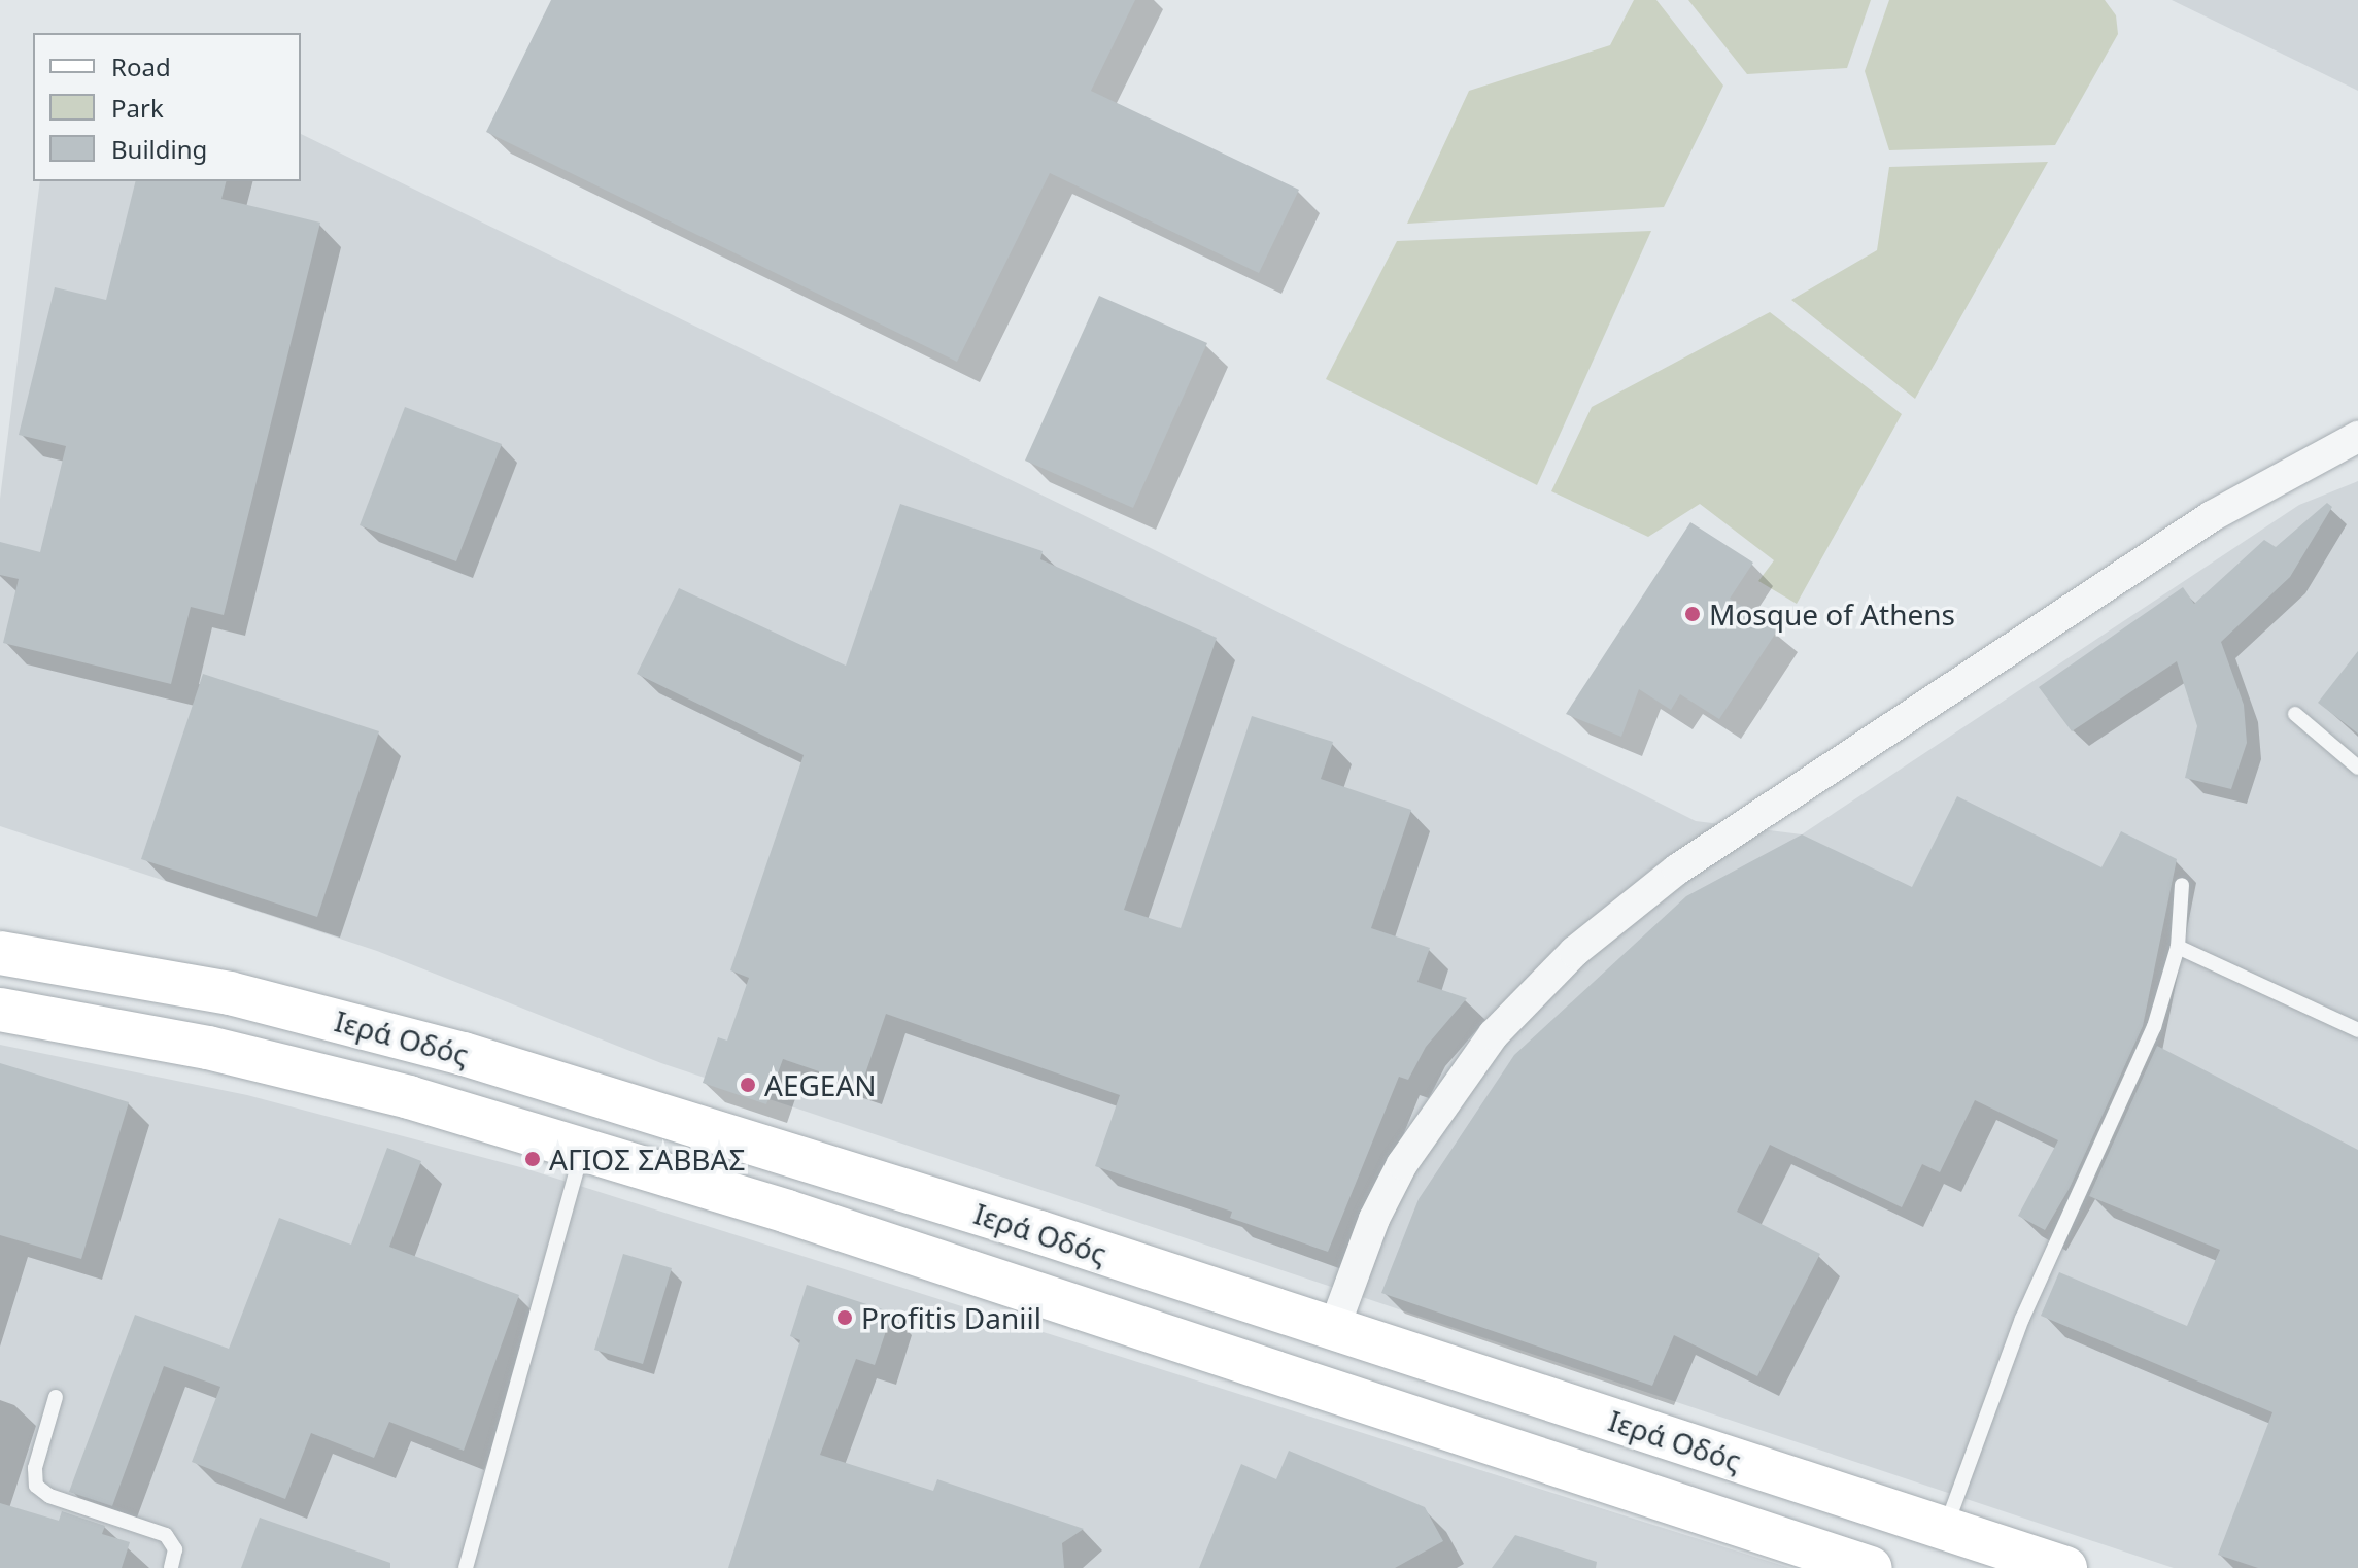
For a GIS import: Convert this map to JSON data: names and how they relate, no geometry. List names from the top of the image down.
{
  "streets": {
    "main road": ["Ιερά Οδός"]
  },
  "places": [
    "Mosque of Athens",
    "AEGEAN",
    "ΑΓΙΟΣ ΣΑΒΒΑΣ",
    "Profitis Daniil"
  ],
  "legend": ["Road", "Park", "Building"]
}
